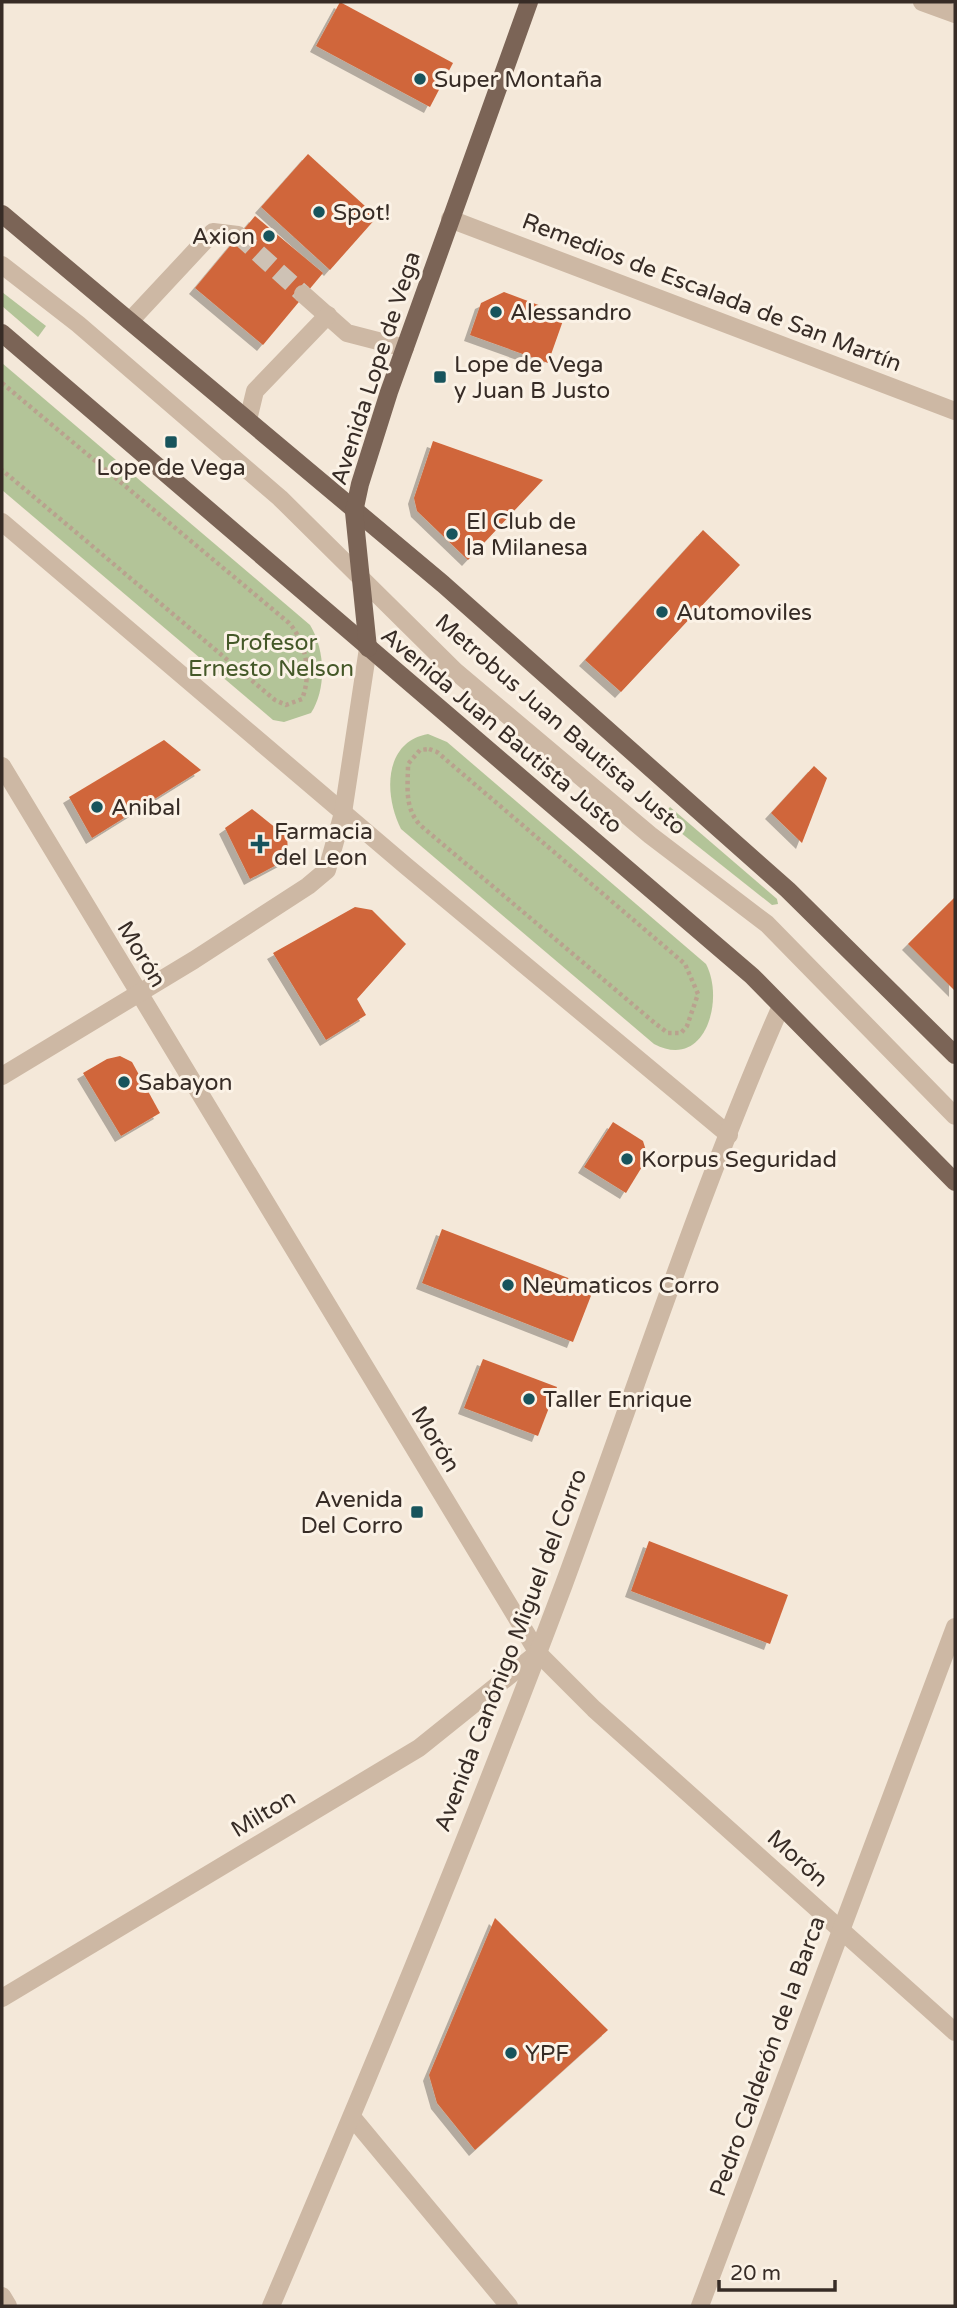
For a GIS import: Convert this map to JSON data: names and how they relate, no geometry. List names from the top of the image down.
{
  "streets": {
    "main road": ["Avenida Lope de Vega", "Avenida Juan Bautista Justo"],
    "street": [
      "Remedios de Escalada de San Martín",
      "Metrobus Juan Bautista Justo",
      "Morón",
      "Avenida Canónigo Miguel del Corro",
      "Milton",
      "Pedro Calderón de la Barca"
    ]
  },
  "crossings": [
    ["Remedios de Escalada de San Martín", "Avenida Lope de Vega"],
    ["Avenida Lope de Vega", "Metrobus Juan Bautista Justo"],
    ["Avenida Lope de Vega", "Avenida Juan Bautista Justo"],
    ["Avenida Lope de Vega", "Morón"],
    ["Avenida Juan Bautista Justo", "Avenida Canónigo Miguel del Corro"],
    ["Morón", "Avenida Canónigo Miguel del Corro"],
    ["Morón", "Milton"],
    ["Morón", "Pedro Calderón de la Barca"],
    ["Avenida Canónigo Miguel del Corro", "Milton"]
  ],
  "parks": ["Profesor Ernesto Nelson"],
  "places": {
    "other": [
      "Super Montaña",
      "Spot!",
      "Axion",
      "Alessandro",
      "El Club de la Milanesa",
      "Automoviles",
      "Anibal",
      "Sabayon",
      "Korpus Seguridad",
      "Neumaticos Corro",
      "Taller Enrique",
      "YPF"
    ],
    "transit": ["Lope de Vega y Juan B Justo", "Lope de Vega", "Avenida Del Corro"],
    "health": ["Farmacia del Leon"]
  },
  "scale_bar": "20 m"
}
